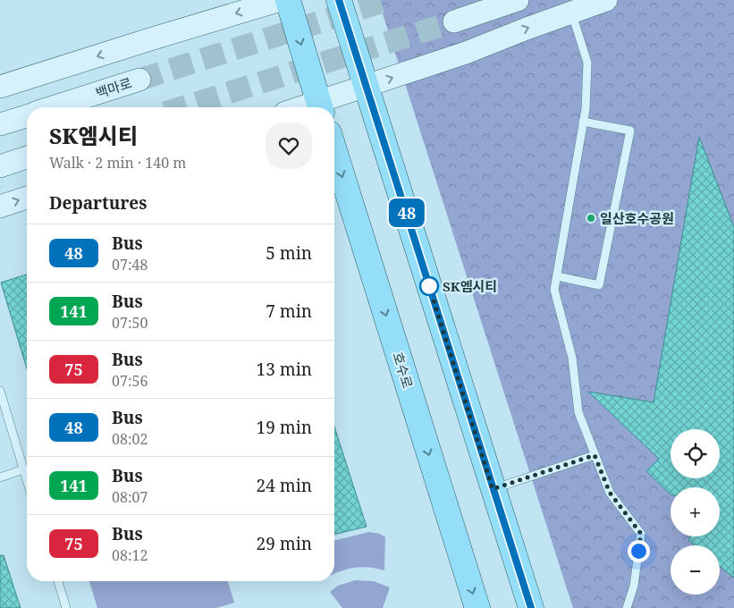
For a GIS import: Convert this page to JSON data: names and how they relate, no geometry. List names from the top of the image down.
{
  "streets": {
    "main road": ["백마로", "호수로"]
  },
  "places": ["일산호수공원", "SK엠시티"],
  "lines": ["bus line 48"],
  "page": {
    "on_map": "48",
    "heading": [
      ["SK엠시티", "Walk · 2 min · 140 m"],
      "Departures"
    ],
    "list": [
      {
        "mark": "48",
        "name": "Bus",
        "note": "07:48",
        "value": "5 min"
      },
      {
        "mark": "141",
        "name": "Bus",
        "note": "07:50",
        "value": "7 min"
      },
      {
        "mark": "75",
        "name": "Bus",
        "note": "07:56",
        "value": "13 min"
      },
      {
        "mark": "48",
        "name": "Bus",
        "note": "08:02",
        "value": "19 min"
      },
      {
        "mark": "141",
        "name": "Bus",
        "note": "08:07",
        "value": "24 min"
      },
      {
        "mark": "75",
        "name": "Bus",
        "note": "08:12",
        "value": "29 min"
      }
    ],
    "map_buttons": ["+", "−"]
  }
}
